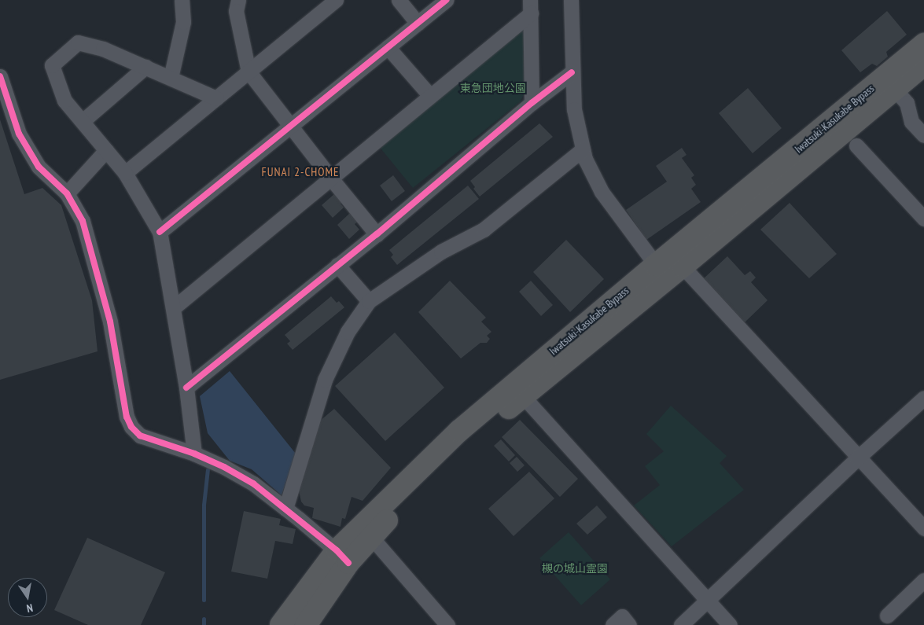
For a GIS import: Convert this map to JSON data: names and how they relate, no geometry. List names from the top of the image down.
{
  "streets": {
    "highway": ["Iwatsuki-Kasukabe Bypass"]
  },
  "districts": ["FUNAI 2-CHOME"],
  "parks": ["東急団地公園", "槻の城山霊園"],
  "north": "bottom"
}
